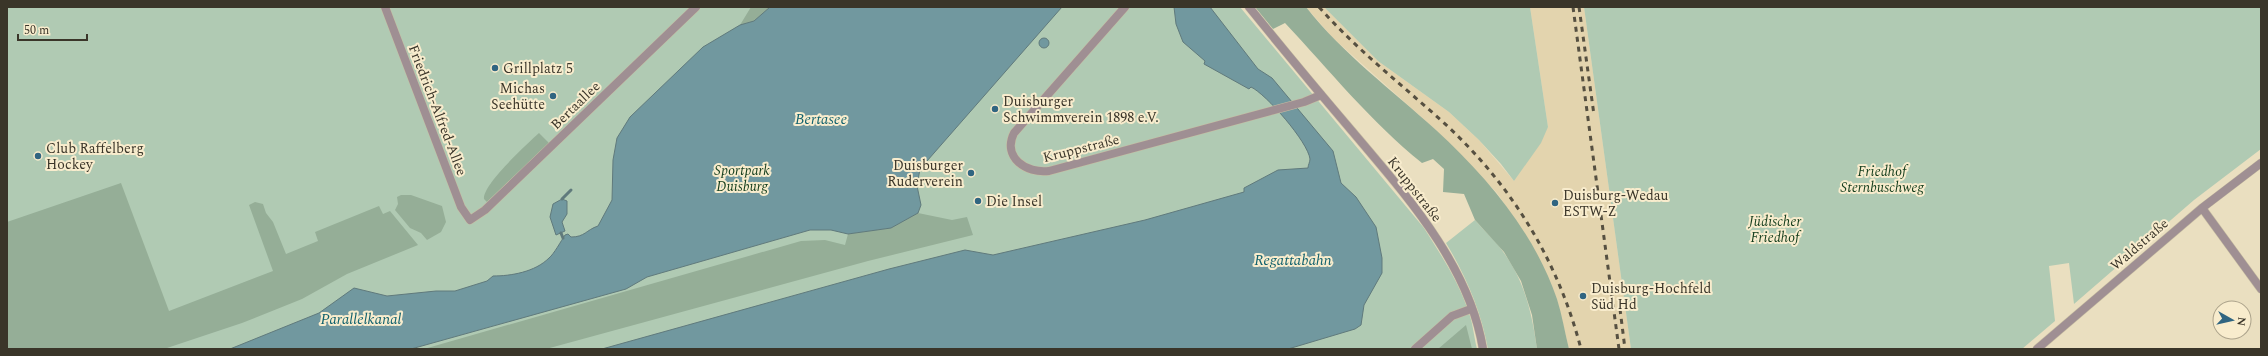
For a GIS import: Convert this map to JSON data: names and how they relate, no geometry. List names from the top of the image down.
{
  "streets": {
    "street": [
      "Bertaallee",
      "Friedrich-Alfred-Allee",
      "Kruppstraße",
      "Waldstraße"
    ]
  },
  "crossings": [
    ["Bertaallee", "Friedrich-Alfred-Allee"]
  ],
  "water": ["Bertasee", "Regattabahn", "Parallelkanal"],
  "parks": ["Sportpark Duisburg", "Friedhof Sternbuschweg", "Jüdischer Friedhof"],
  "places": [
    "Grillplatz 5",
    "Michas Seehütte",
    "Duisburger Schwimmverein 1898 e.V.",
    "Club Raffelberg Hockey",
    "Duisburger Ruderverein",
    "Die Insel",
    "Duisburg-Wedau ESTW-Z",
    "Duisburg-Hochfeld Süd Hd"
  ],
  "scale_bar": "50 m",
  "north": "right"
}
